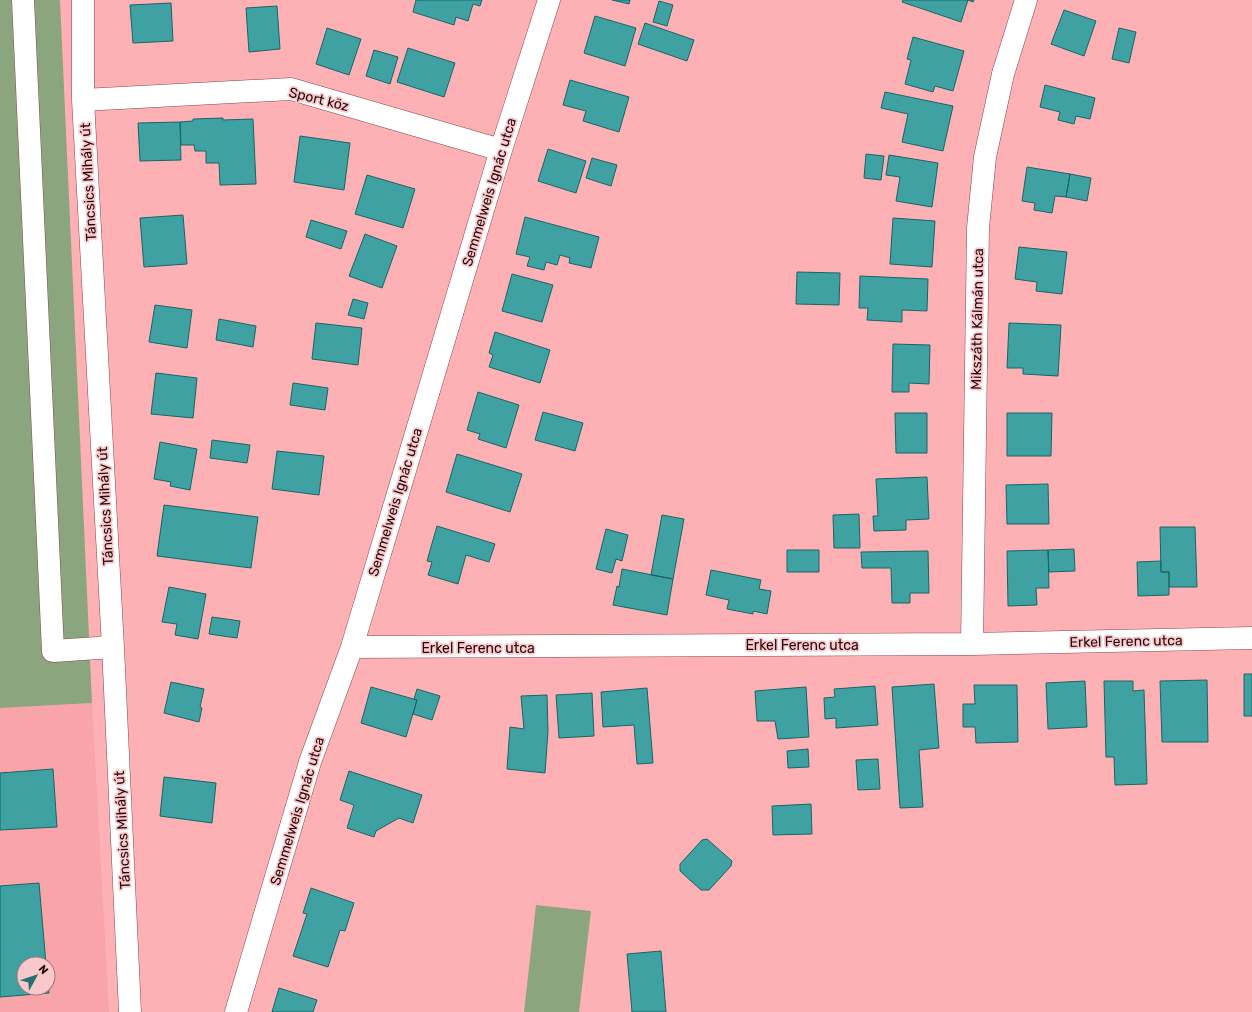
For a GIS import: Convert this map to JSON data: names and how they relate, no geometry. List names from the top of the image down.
{
  "streets": {
    "street": [
      "Sport köz",
      "Táncsics Mihály út",
      "Semmelweis Ignác utca",
      "Mikszáth Kálmán utca",
      "Erkel Ferenc utca"
    ]
  },
  "crossings": [
    ["Sport köz", "Táncsics Mihály út"],
    ["Sport köz", "Semmelweis Ignác utca"],
    ["Semmelweis Ignác utca", "Erkel Ferenc utca"],
    ["Mikszáth Kálmán utca", "Erkel Ferenc utca"]
  ],
  "north": "top right"
}
